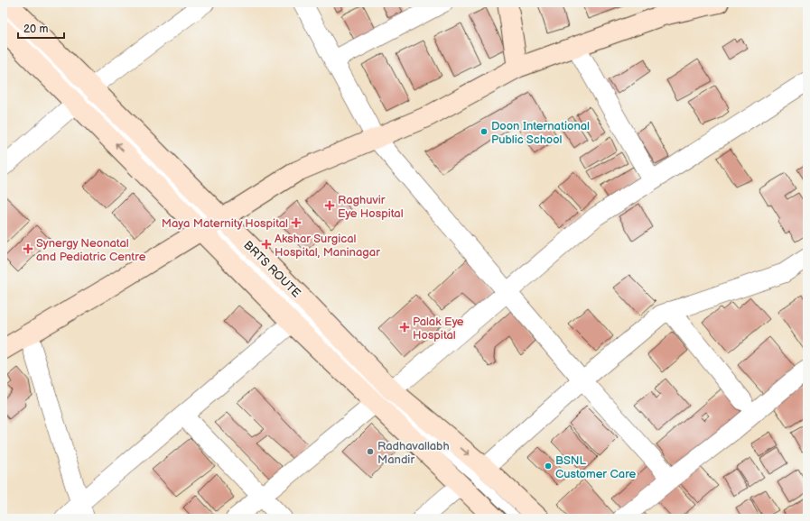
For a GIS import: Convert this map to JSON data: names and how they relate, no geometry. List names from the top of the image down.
{
  "streets": {
    "lane": ["BRTS ROUTE"]
  },
  "places": {
    "other": ["Doon International Public School", "Radhavallabh Mandir", "BSNL Customer Care"],
    "health": [
      "Raghuvir Eye Hospital",
      "Maya Maternity Hospital",
      "Akshar Surgical Hospital, Maninagar",
      "Synergy Neonatal and Pediatric Centre",
      "Palak Eye Hospital"
    ]
  },
  "scale_bar": "20 m"
}
